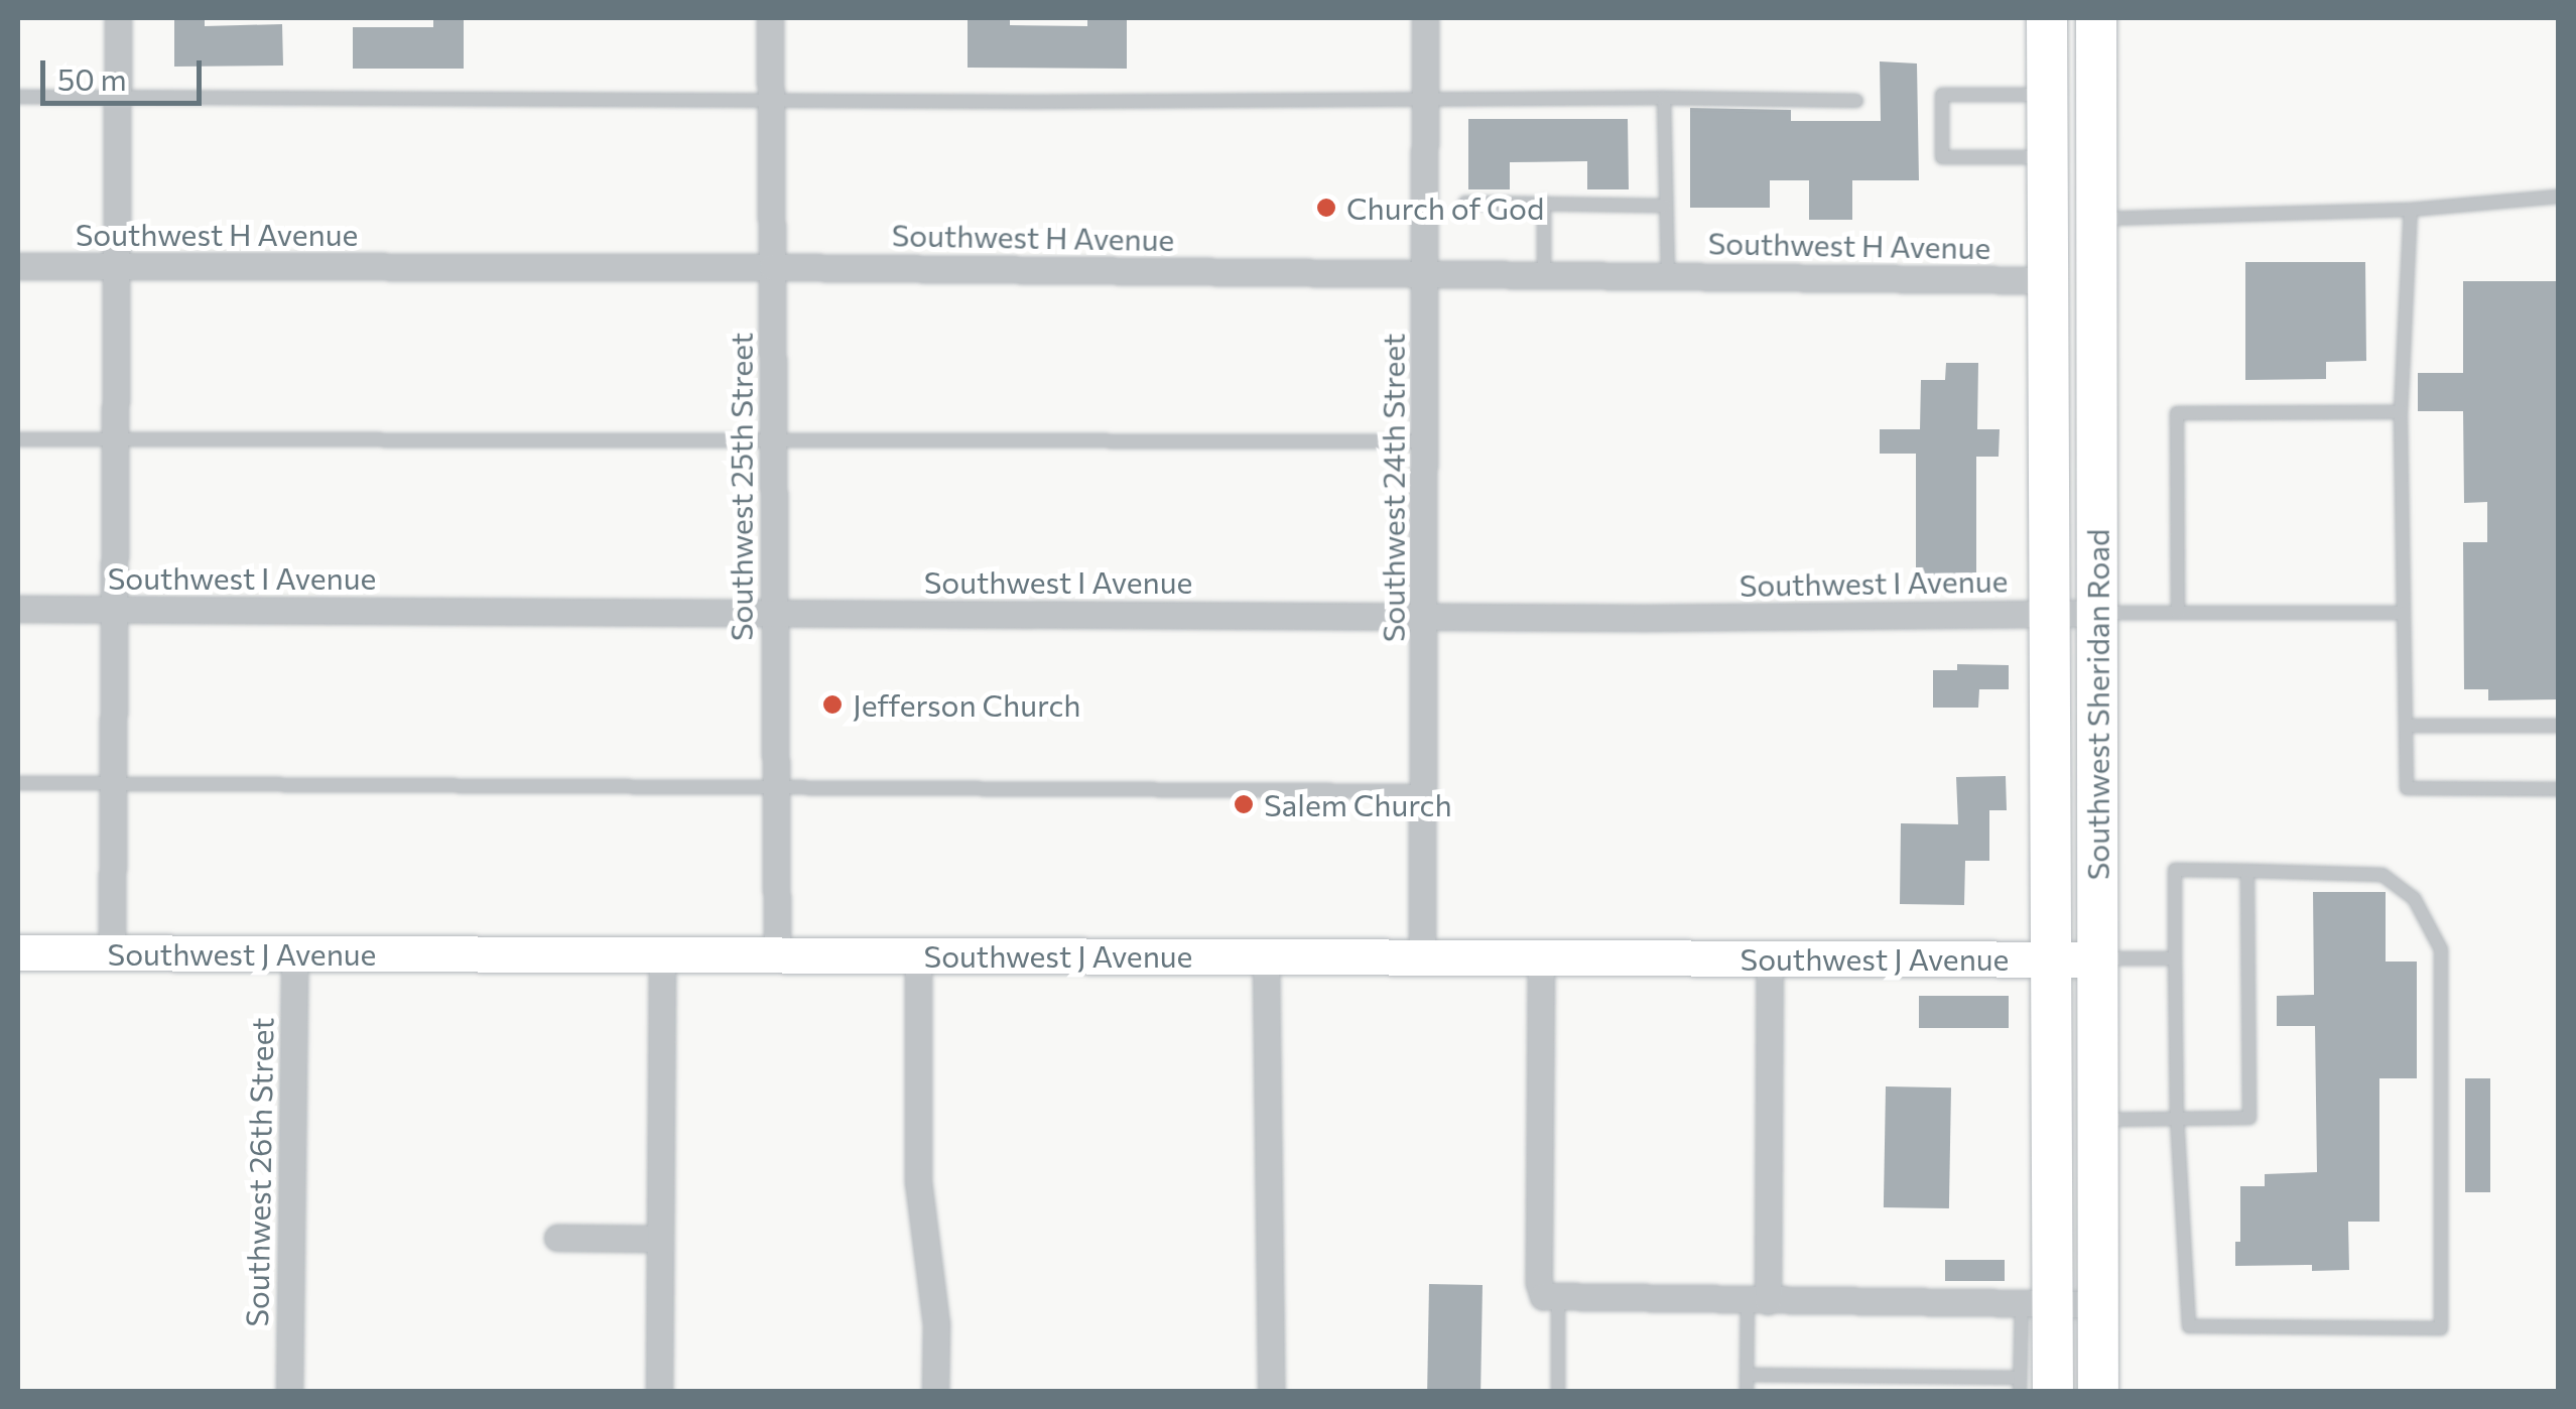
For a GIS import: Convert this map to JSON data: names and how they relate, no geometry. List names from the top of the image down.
{
  "streets": {
    "main road": ["Southwest Sheridan Road"],
    "street": [
      "Southwest H Avenue",
      "Southwest 25th Street",
      "Southwest 24th Street",
      "Southwest I Avenue",
      "Southwest J Avenue",
      "Southwest 26th Street"
    ]
  },
  "crossings": [
    ["Southwest H Avenue", "Southwest 25th Street"],
    ["Southwest H Avenue", "Southwest 24th Street"],
    ["Southwest H Avenue", "Southwest Sheridan Road"],
    ["Southwest 25th Street", "Southwest I Avenue"],
    ["Southwest 25th Street", "Southwest J Avenue"],
    ["Southwest 24th Street", "Southwest I Avenue"],
    ["Southwest 24th Street", "Southwest J Avenue"],
    ["Southwest I Avenue", "Southwest Sheridan Road"],
    ["Southwest Sheridan Road", "Southwest J Avenue"],
    ["Southwest J Avenue", "Southwest 26th Street"]
  ],
  "places": ["Church of God", "Jefferson Church", "Salem Church"],
  "scale_bar": "50 m"
}
